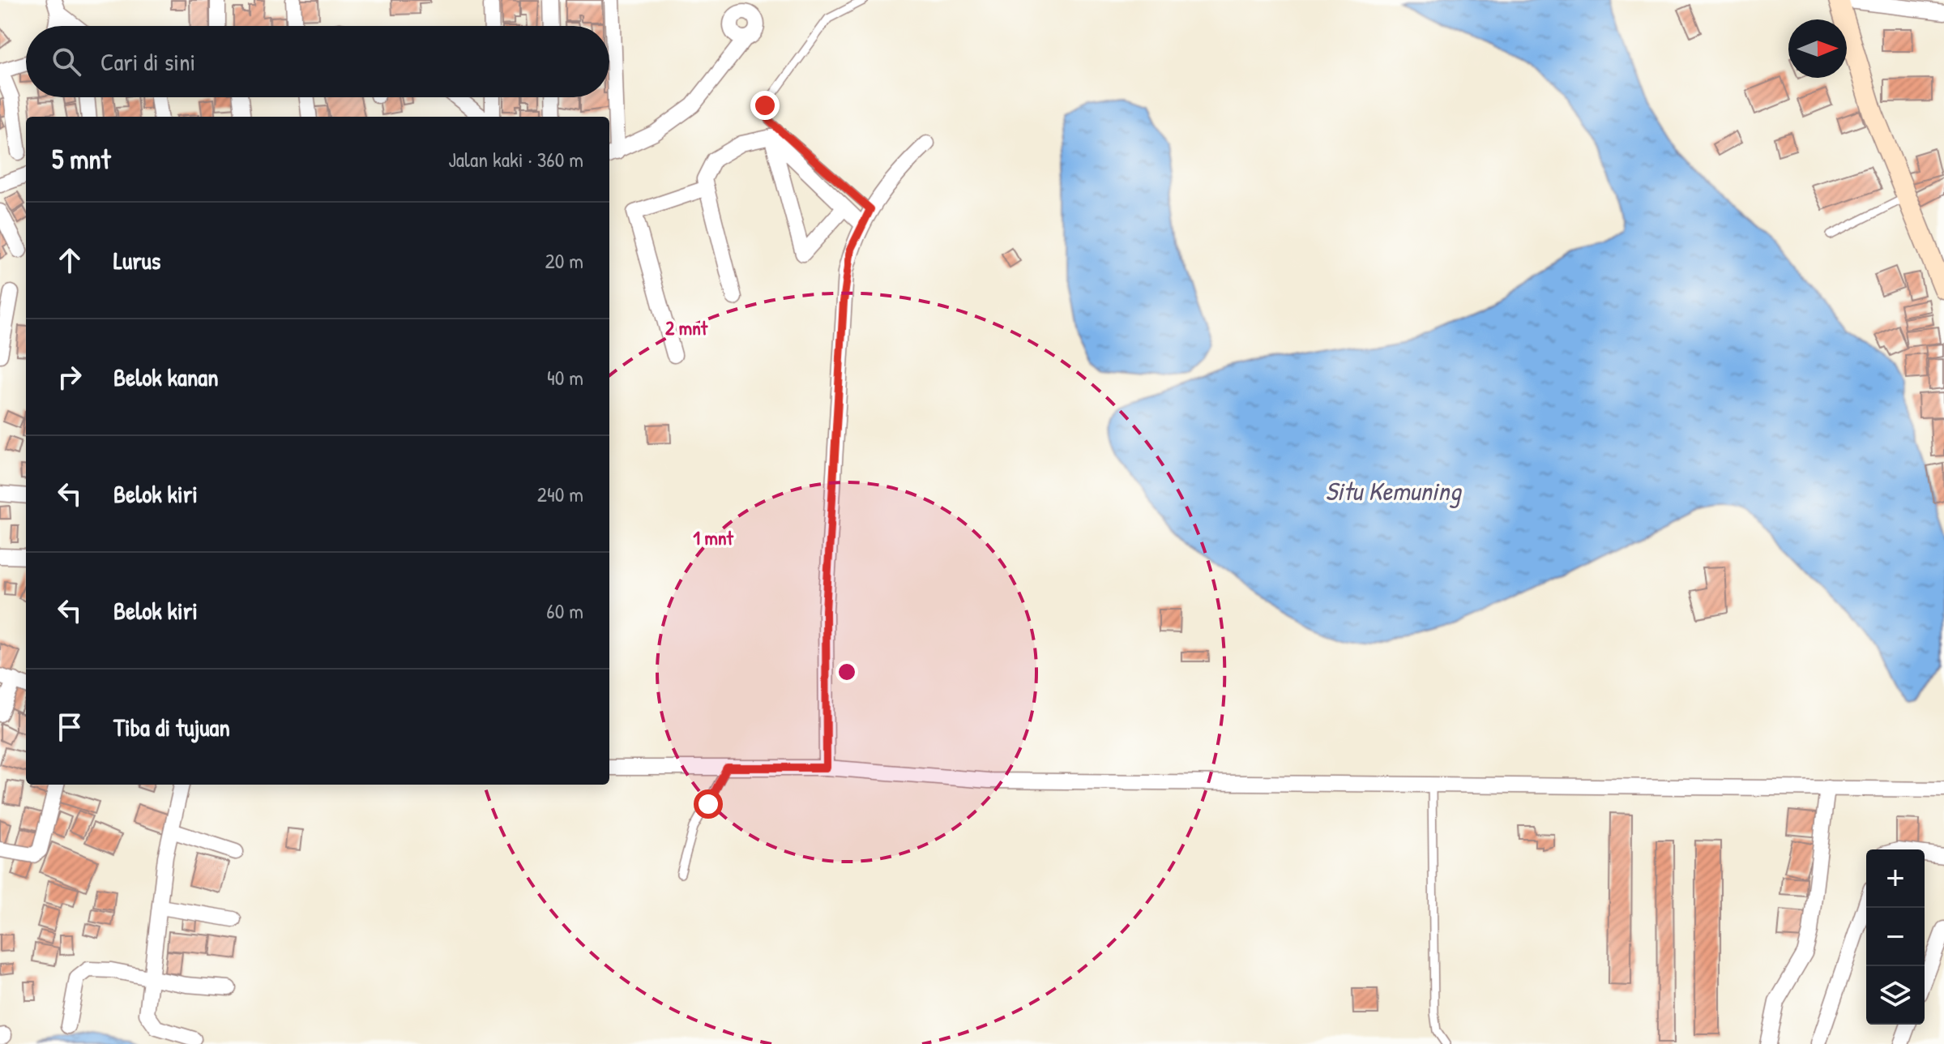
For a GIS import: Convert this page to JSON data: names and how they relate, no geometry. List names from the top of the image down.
{
  "water": ["Situ Kemuning"],
  "north": "right",
  "page": {
    "search": "Cari di sini",
    "heading": ["5 mnt", "Jalan kaki · 360 m"],
    "list": [
      ["Lurus", "20 m"],
      ["Belok kanan", "40 m"],
      ["Belok kiri", "240 m"],
      ["Belok kiri", "60 m"],
      "Tiba di tujuan"
    ],
    "map_buttons": ["+", "−"]
  },
  "rings": ["2 mnt", "1 mnt"]
}
